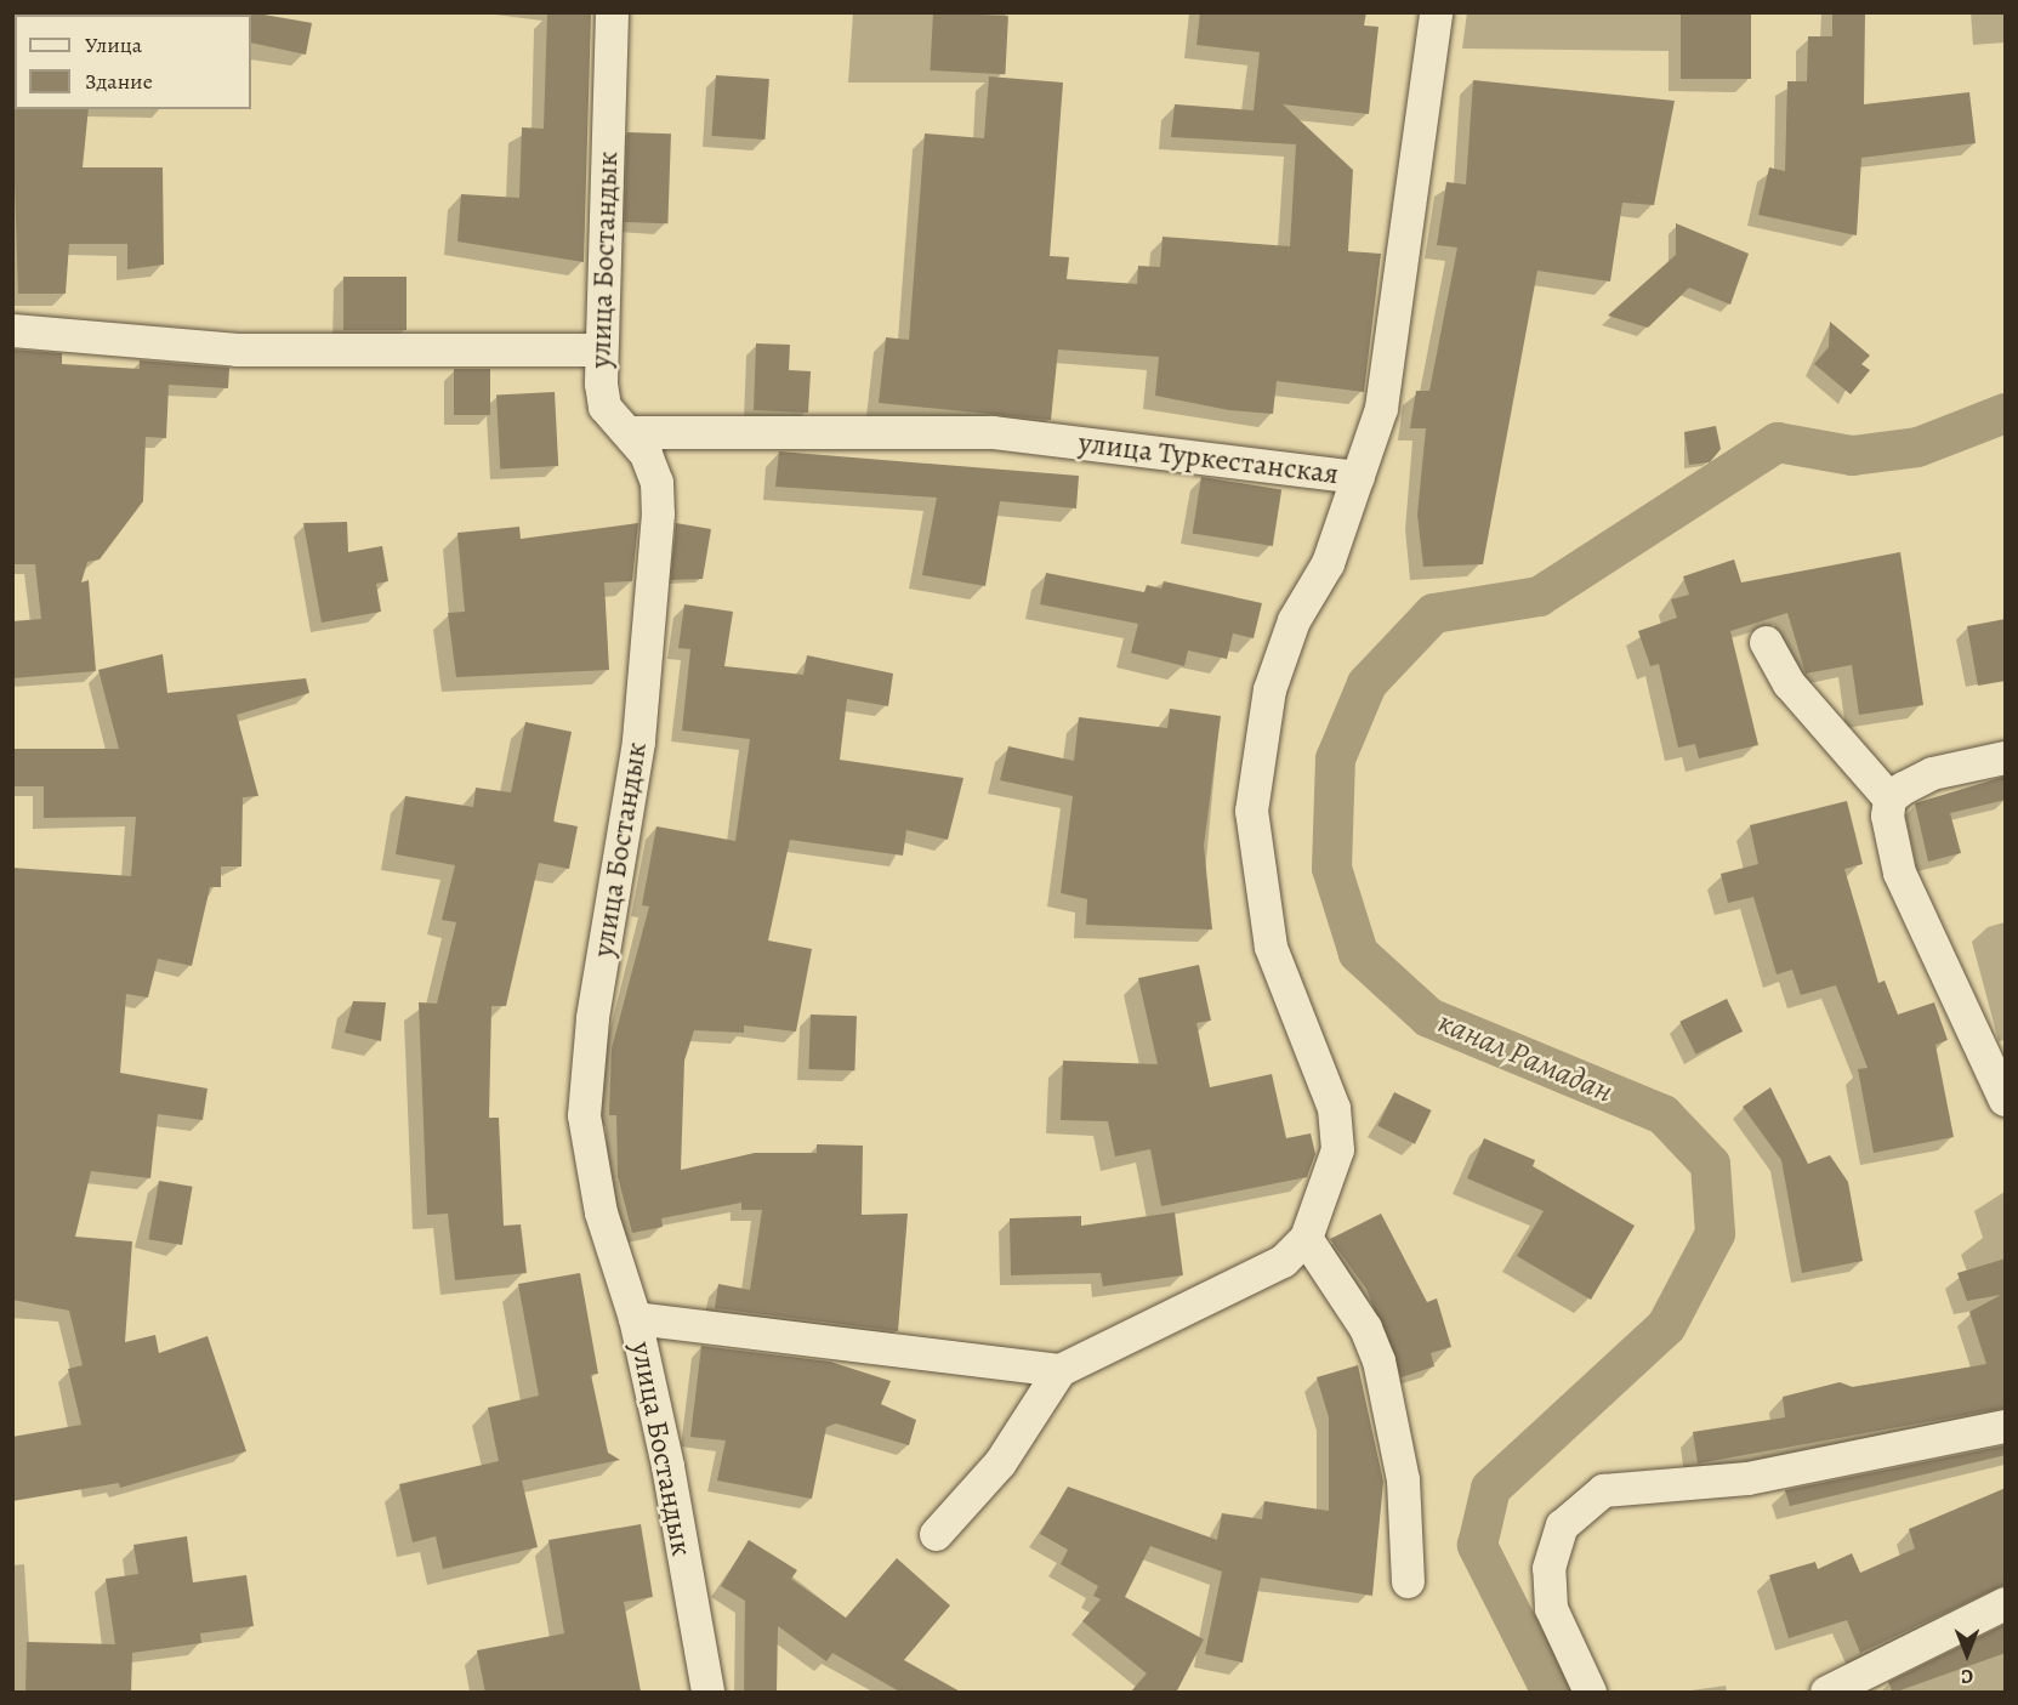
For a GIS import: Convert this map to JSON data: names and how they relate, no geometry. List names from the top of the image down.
{
  "streets": {
    "street": ["улица Бостандык", "улица Туркестанская"]
  },
  "crossings": [
    ["улица Бостандык", "улица Туркестанская"]
  ],
  "water": ["канал Рамадан"],
  "legend": ["Улица", "Здание"],
  "north": "bottom"
}
